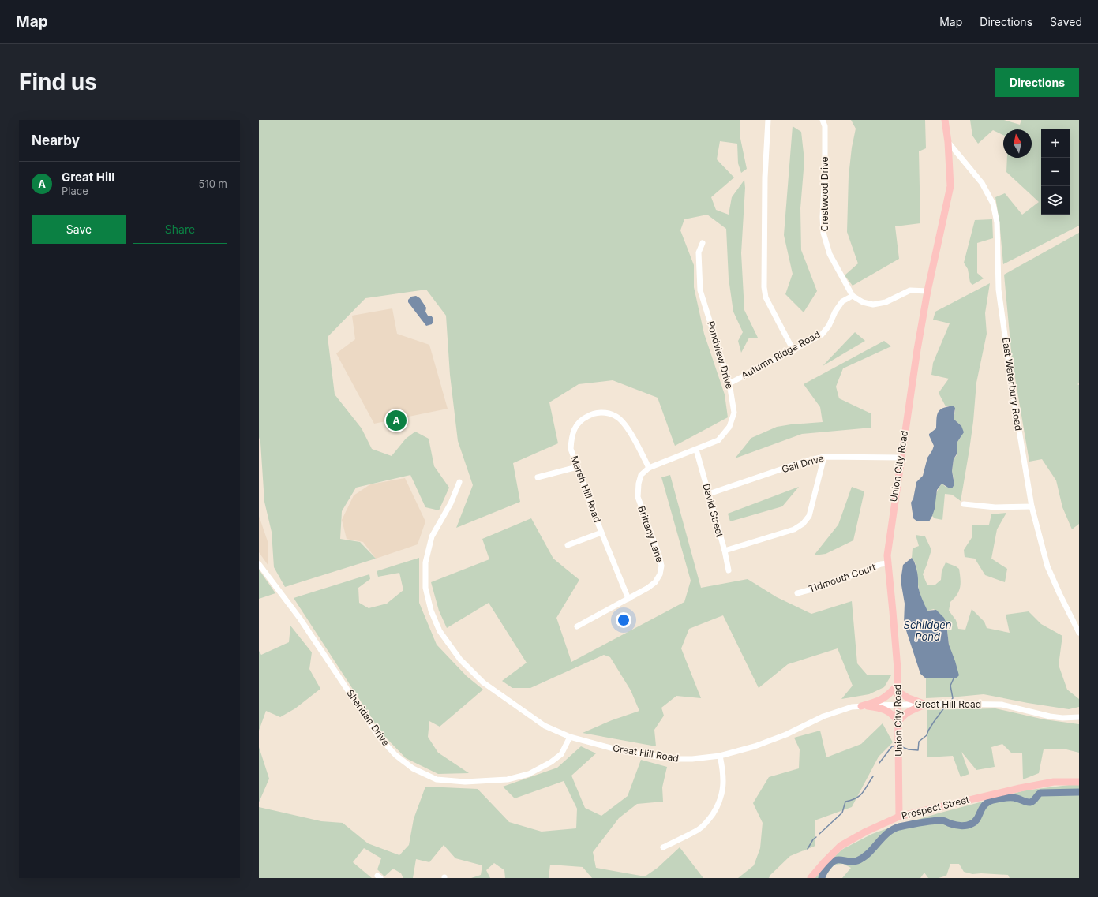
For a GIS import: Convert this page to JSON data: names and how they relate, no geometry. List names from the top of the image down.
{
  "streets": {
    "main road": ["Union City Road", "Prospect Street"],
    "street": [
      "Crestwood Drive",
      "Pondview Drive",
      "Autumn Ridge Road",
      "East Waterbury Road",
      "Gail Drive",
      "Marsh Hill Road",
      "David Street",
      "Brittany Lane",
      "Tidmouth Court",
      "Great Hill Road",
      "Sheridan Drive"
    ]
  },
  "crossings": [
    ["Crestwood Drive", "Autumn Ridge Road"],
    ["Pondview Drive", "Autumn Ridge Road"],
    ["Pondview Drive", "David Street"],
    ["East Waterbury Road", "Union City Road"],
    ["Gail Drive", "Union City Road"],
    ["Gail Drive", "David Street"],
    ["Union City Road", "Tidmouth Court"],
    ["Union City Road", "Great Hill Road"],
    ["Union City Road", "Prospect Street"],
    ["Marsh Hill Road", "Brittany Lane"],
    ["Great Hill Road", "Sheridan Drive"]
  ],
  "water": ["Schildgen Pond"],
  "north": "top",
  "page": {
    "header": "Map",
    "nav": ["Map", "Directions", "Saved"],
    "buttons": [
      "Directions",
      ["Save", "Share"]
    ],
    "title": "Find us",
    "heading": "Nearby",
    "map_buttons": ["+", "−"],
    "list": [
      {
        "mark": "A",
        "name": "Great Hill",
        "note": "Place",
        "value": "510 m"
      }
    ],
    "pins": "A"
  }
}
